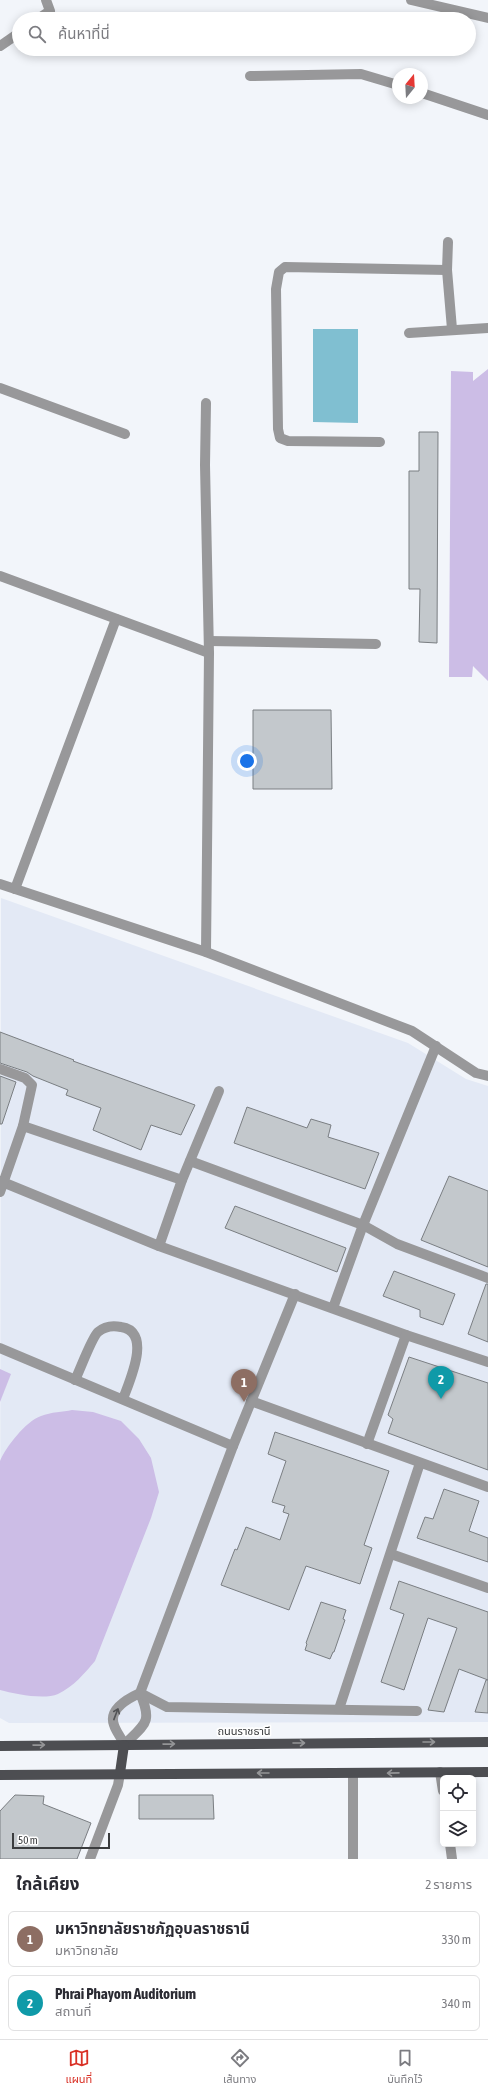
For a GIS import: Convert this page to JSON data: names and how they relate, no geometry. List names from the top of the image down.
{
  "streets": {
    "main road": ["ถนนราชธานี"]
  },
  "scale_bar": "50 m",
  "north": "top",
  "page": {
    "search": "ค้นหาที่นี่",
    "pins": ["2", "1"],
    "scale": "50 m",
    "heading": ["ใกล้เคียง", "2 รายการ"],
    "list": [
      {
        "mark": "1",
        "name": "มหาวิทยาลัยราชภัฏอุบลราชธานี",
        "note": "มหาวิทยาลัย",
        "value": "330 m"
      },
      {
        "mark": "2",
        "name": "Phrai Phayom Auditorium",
        "note": "สถานที่",
        "value": "340 m"
      }
    ],
    "nav": ["แผนที่", "เส้นทาง", "บันทึกไว้"]
  }
}
